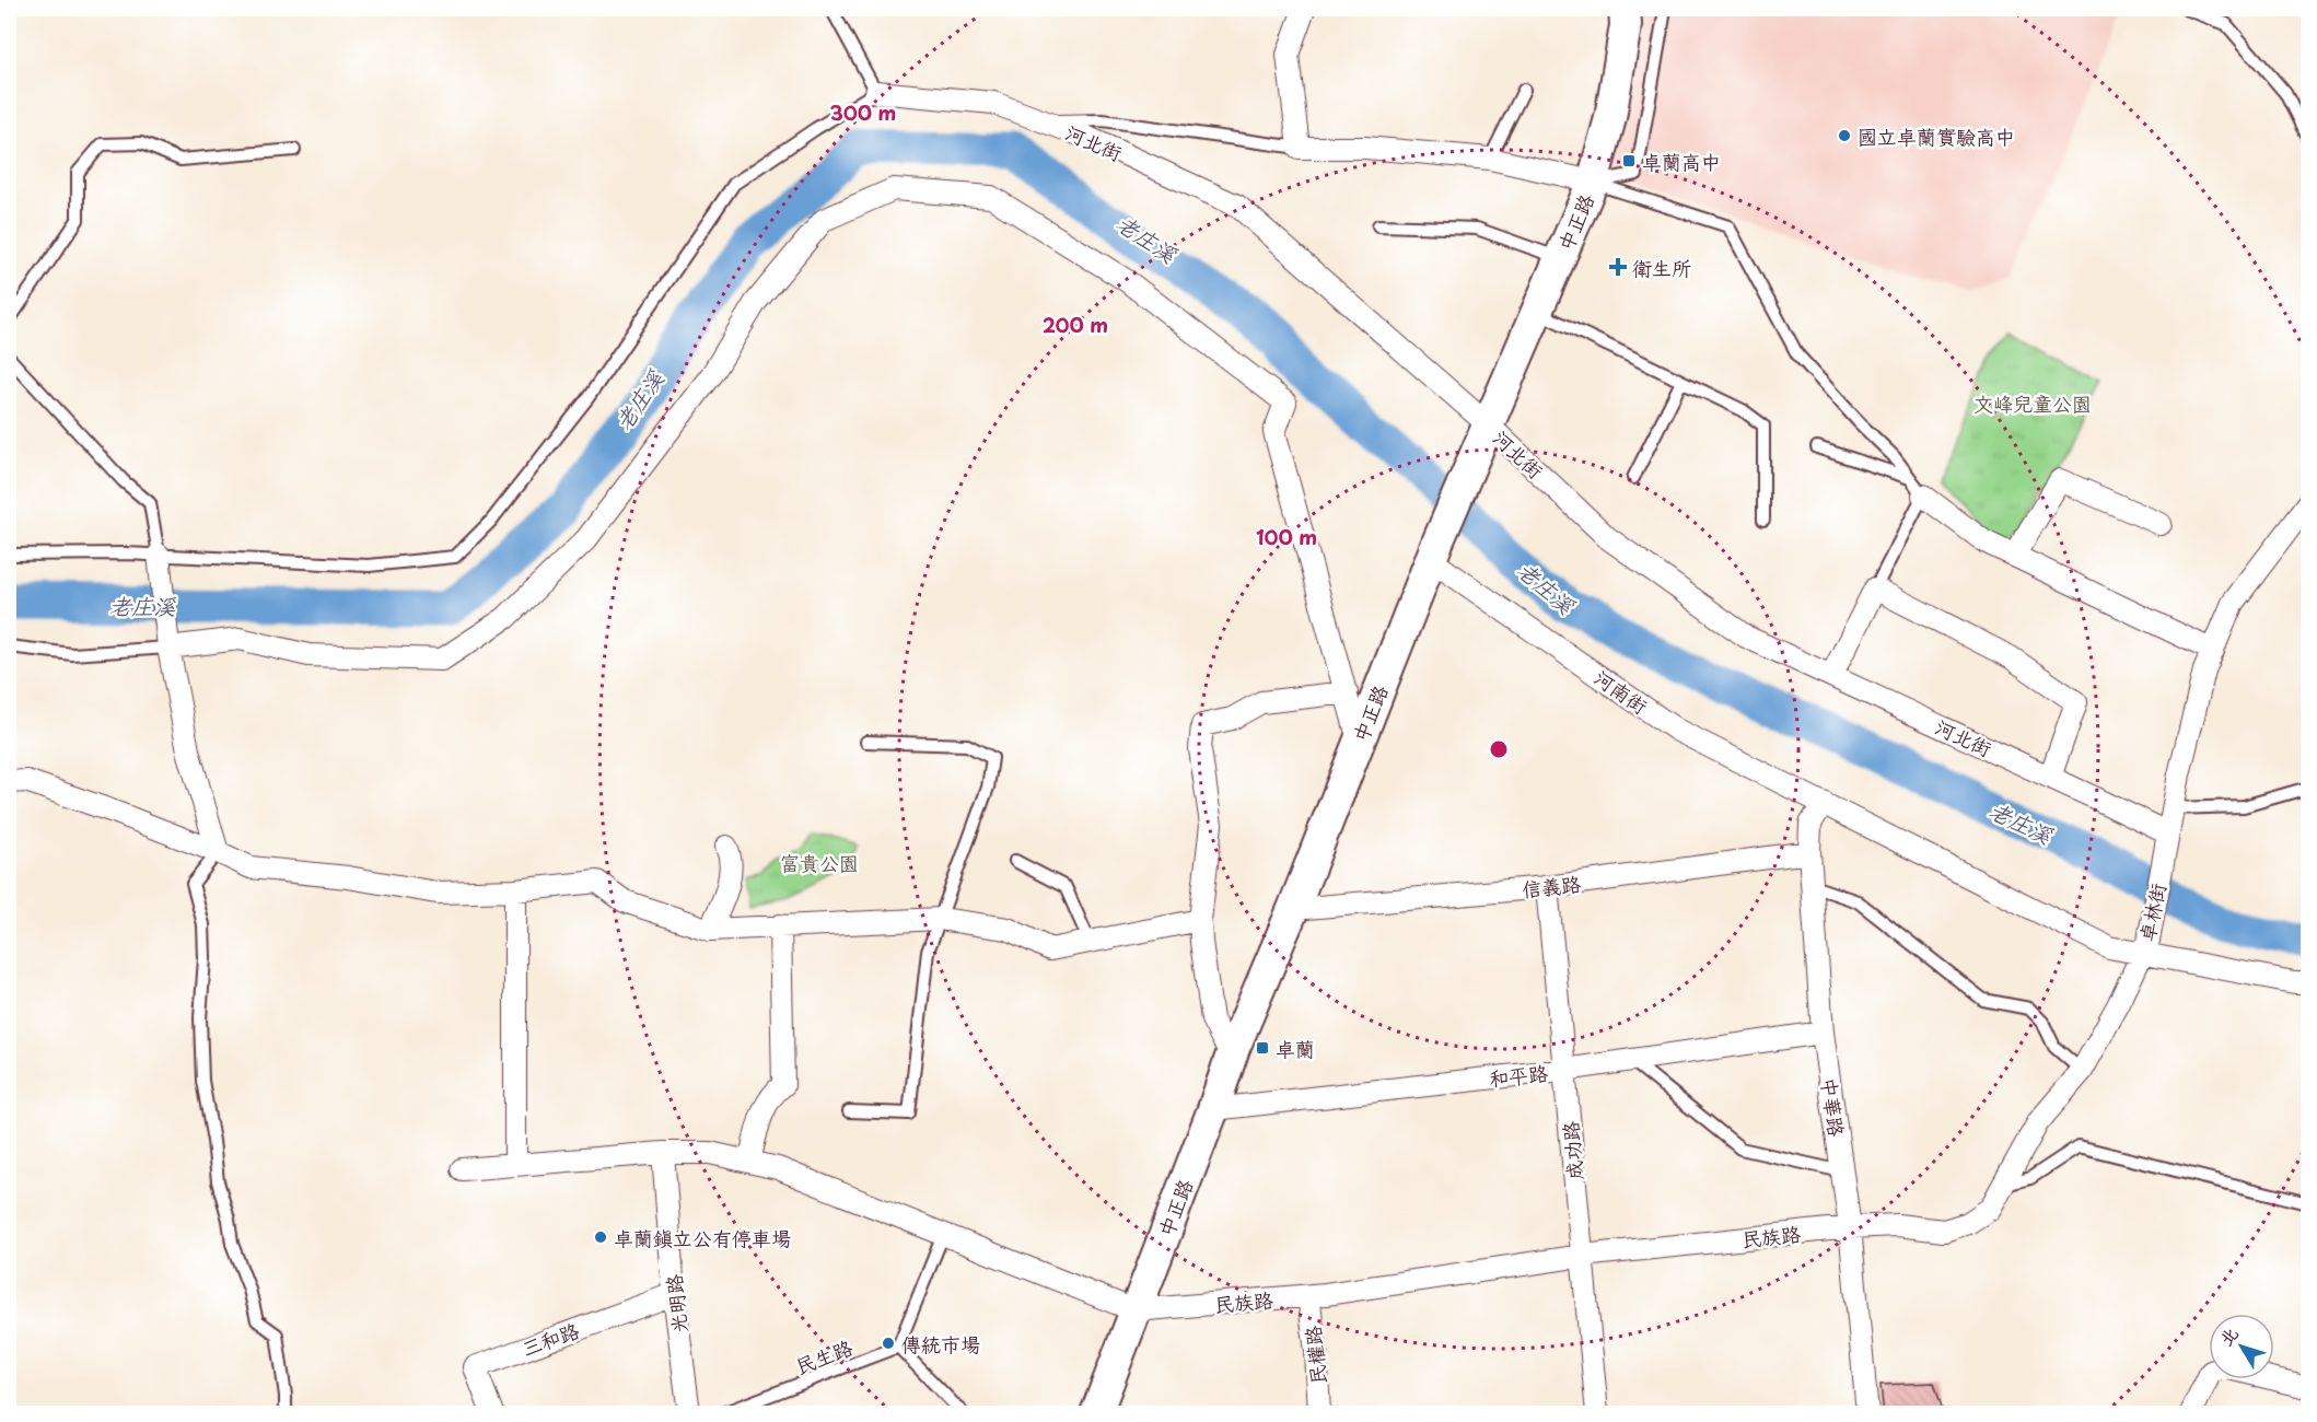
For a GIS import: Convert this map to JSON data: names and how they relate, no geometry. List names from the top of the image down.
{
  "streets": {
    "street": [
      "河北街",
      "中正路",
      "河南街",
      "信義路",
      "卓林街",
      "和平路",
      "中華路",
      "成功路",
      "民族路",
      "光明路",
      "三和路",
      "民權路"
    ],
    "lane": ["民生路"]
  },
  "crossings": [
    ["河北街", "中正路"],
    ["河北街", "卓林街"],
    ["中正路", "河南街"],
    ["中正路", "信義路"],
    ["中正路", "和平路"],
    ["中正路", "民族路"],
    ["河南街", "卓林街"],
    ["河南街", "中華路"],
    ["信義路", "中華路"],
    ["信義路", "成功路"],
    ["卓林街", "中華路"],
    ["卓林街", "民族路"],
    ["和平路", "中華路"],
    ["和平路", "成功路"],
    ["中華路", "民族路"],
    ["成功路", "民族路"],
    ["民族路", "光明路"],
    ["民族路", "民權路"],
    ["光明路", "三和路"]
  ],
  "water": ["老庄溪"],
  "parks": ["文峰兒童公園", "富貴公園"],
  "places": {
    "other": ["國立卓蘭實驗高中", "卓蘭鎮立公有停車場", "傳統市場"],
    "transit": ["卓蘭高中", "卓蘭"],
    "health": ["衛生所"]
  },
  "north": "top left",
  "rings": ["300 m", "200 m", "100 m"]
}
